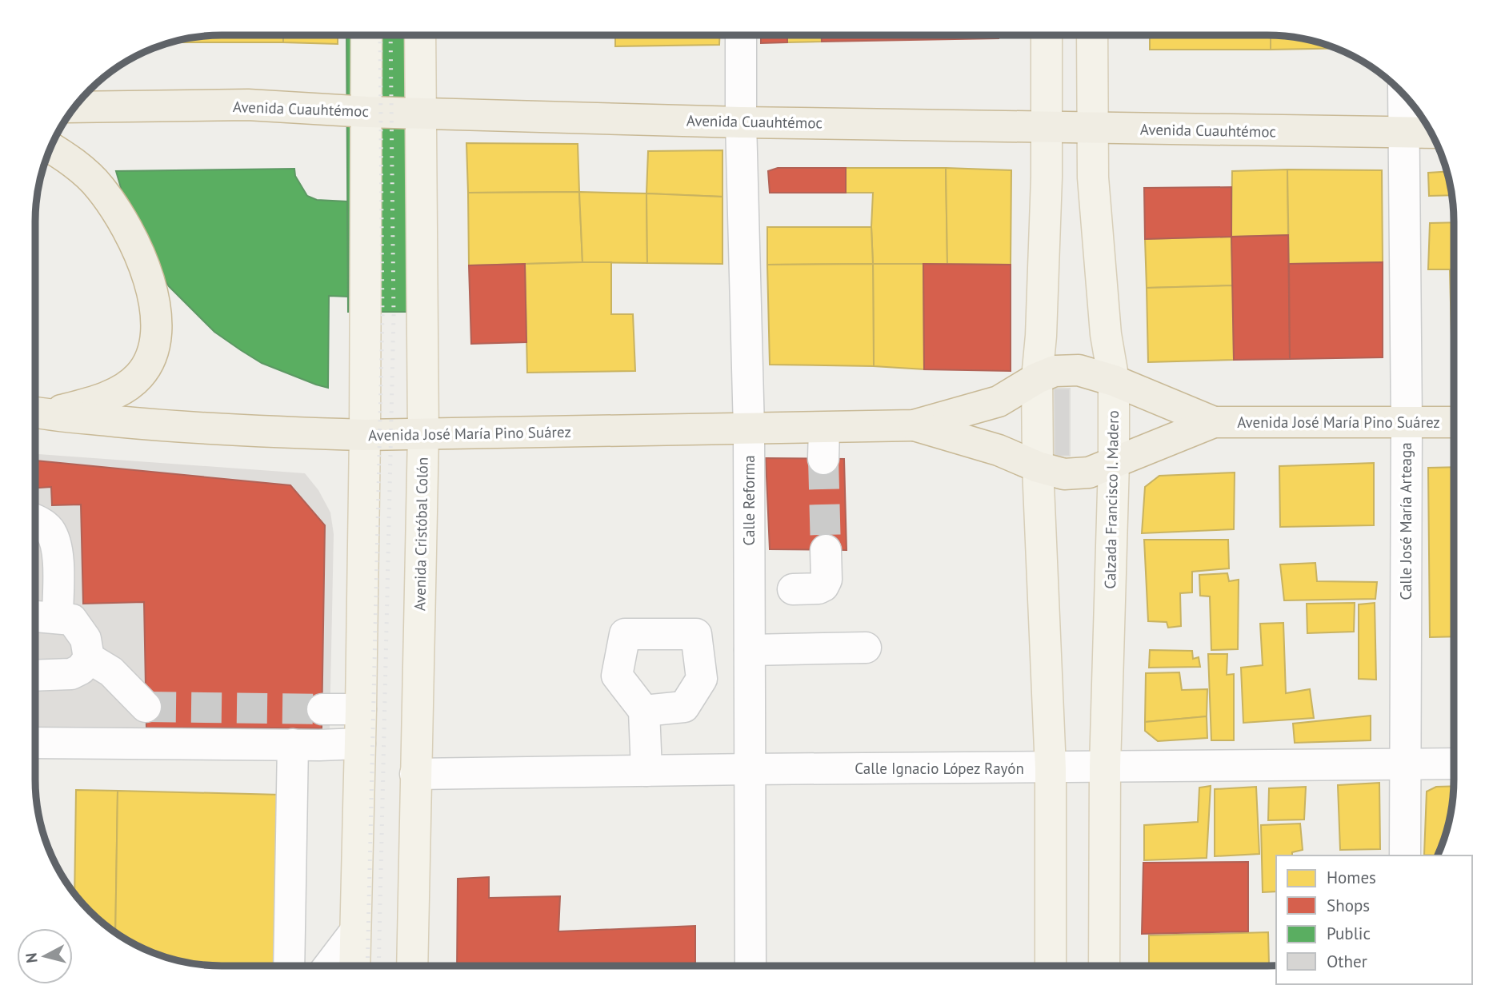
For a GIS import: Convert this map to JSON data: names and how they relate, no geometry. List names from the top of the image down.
{
  "streets": {
    "highway": ["Avenida Cuauhtémoc", "Avenida José María Pino Suárez"],
    "main road": ["Calzada Francisco I. Madero", "Avenida Cristóbal Colón"],
    "street": ["Calle Reforma", "Calle José María Arteaga", "Calle Ignacio López Rayón"]
  },
  "crossings": [
    ["Avenida Cuauhtémoc", "Calzada Francisco I. Madero"],
    ["Avenida Cuauhtémoc", "Calle Reforma"],
    ["Avenida Cuauhtémoc", "Calle José María Arteaga"],
    ["Avenida Cuauhtémoc", "Avenida Cristóbal Colón"],
    ["Avenida José María Pino Suárez", "Calzada Francisco I. Madero"],
    ["Avenida José María Pino Suárez", "Calle Reforma"],
    ["Avenida José María Pino Suárez", "Calle José María Arteaga"],
    ["Avenida José María Pino Suárez", "Avenida Cristóbal Colón"],
    ["Calzada Francisco I. Madero", "Calle Ignacio López Rayón"],
    ["Calle Reforma", "Calle Ignacio López Rayón"],
    ["Calle José María Arteaga", "Calle Ignacio López Rayón"],
    ["Avenida Cristóbal Colón", "Calle Ignacio López Rayón"]
  ],
  "legend": [
    "Homes",
    "Shops",
    "Public",
    "Other"
  ],
  "north": "left"
}
